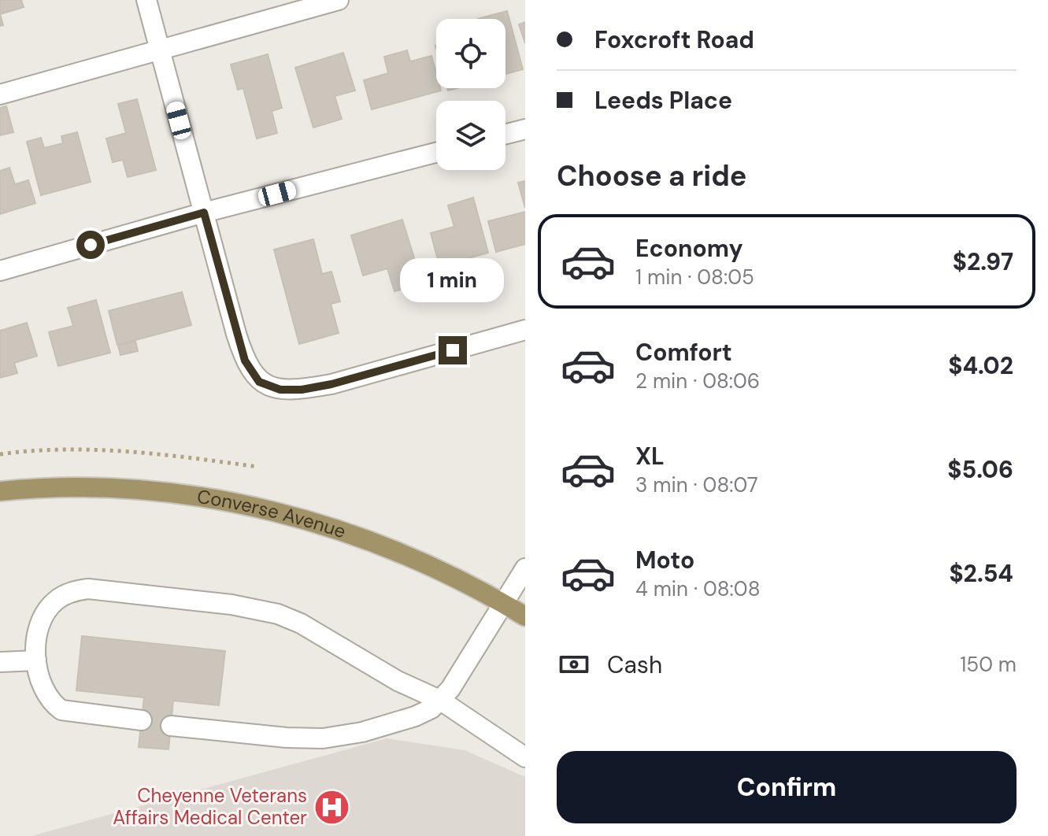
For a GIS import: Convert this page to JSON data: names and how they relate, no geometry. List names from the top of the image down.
{
  "streets": {
    "main road": ["Converse Avenue"]
  },
  "places": {
    "hospital": ["Cheyenne Veterans Affairs Medical Center"]
  },
  "page": {
    "banner": ["Foxcroft Road", "Leeds Place"],
    "heading": "Choose a ride",
    "list": [
      {
        "name": "Economy",
        "note": "1 min · 08:05",
        "value": "$2.97"
      },
      {
        "name": "Comfort",
        "note": "2 min · 08:06",
        "value": "$4.02"
      },
      {
        "name": "XL",
        "note": "3 min · 08:07",
        "value": "$5.06"
      },
      {
        "name": "Moto",
        "note": "4 min · 08:08",
        "value": "$2.54"
      }
    ],
    "bubble": "1 min",
    "pay": ["Cash", "150 m"],
    "buttons": "Confirm"
  }
}
